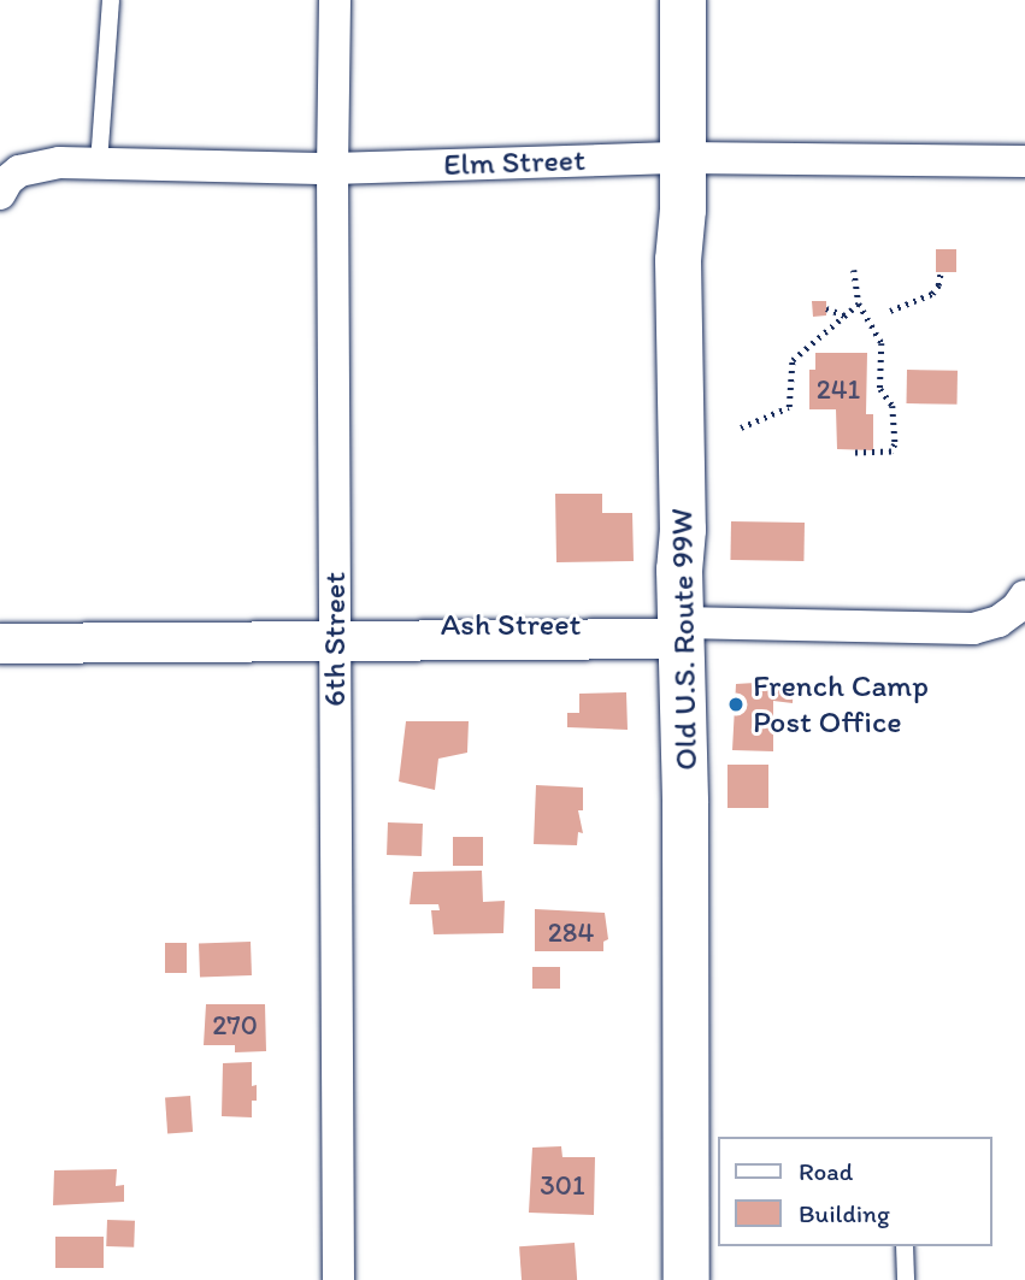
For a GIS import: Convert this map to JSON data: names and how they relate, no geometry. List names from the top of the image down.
{
  "streets": {
    "main road": ["Old U.S. Route 99W"],
    "street": ["Elm Street", "Ash Street", "6th Street"]
  },
  "crossings": [
    ["Elm Street", "6th Street"],
    ["Elm Street", "Old U.S. Route 99W"],
    ["Ash Street", "6th Street"],
    ["Ash Street", "Old U.S. Route 99W"]
  ],
  "places": ["French Camp Post Office"],
  "house_numbers": [
    "241",
    "284",
    "270",
    "301"
  ],
  "legend": ["Road", "Building"]
}
